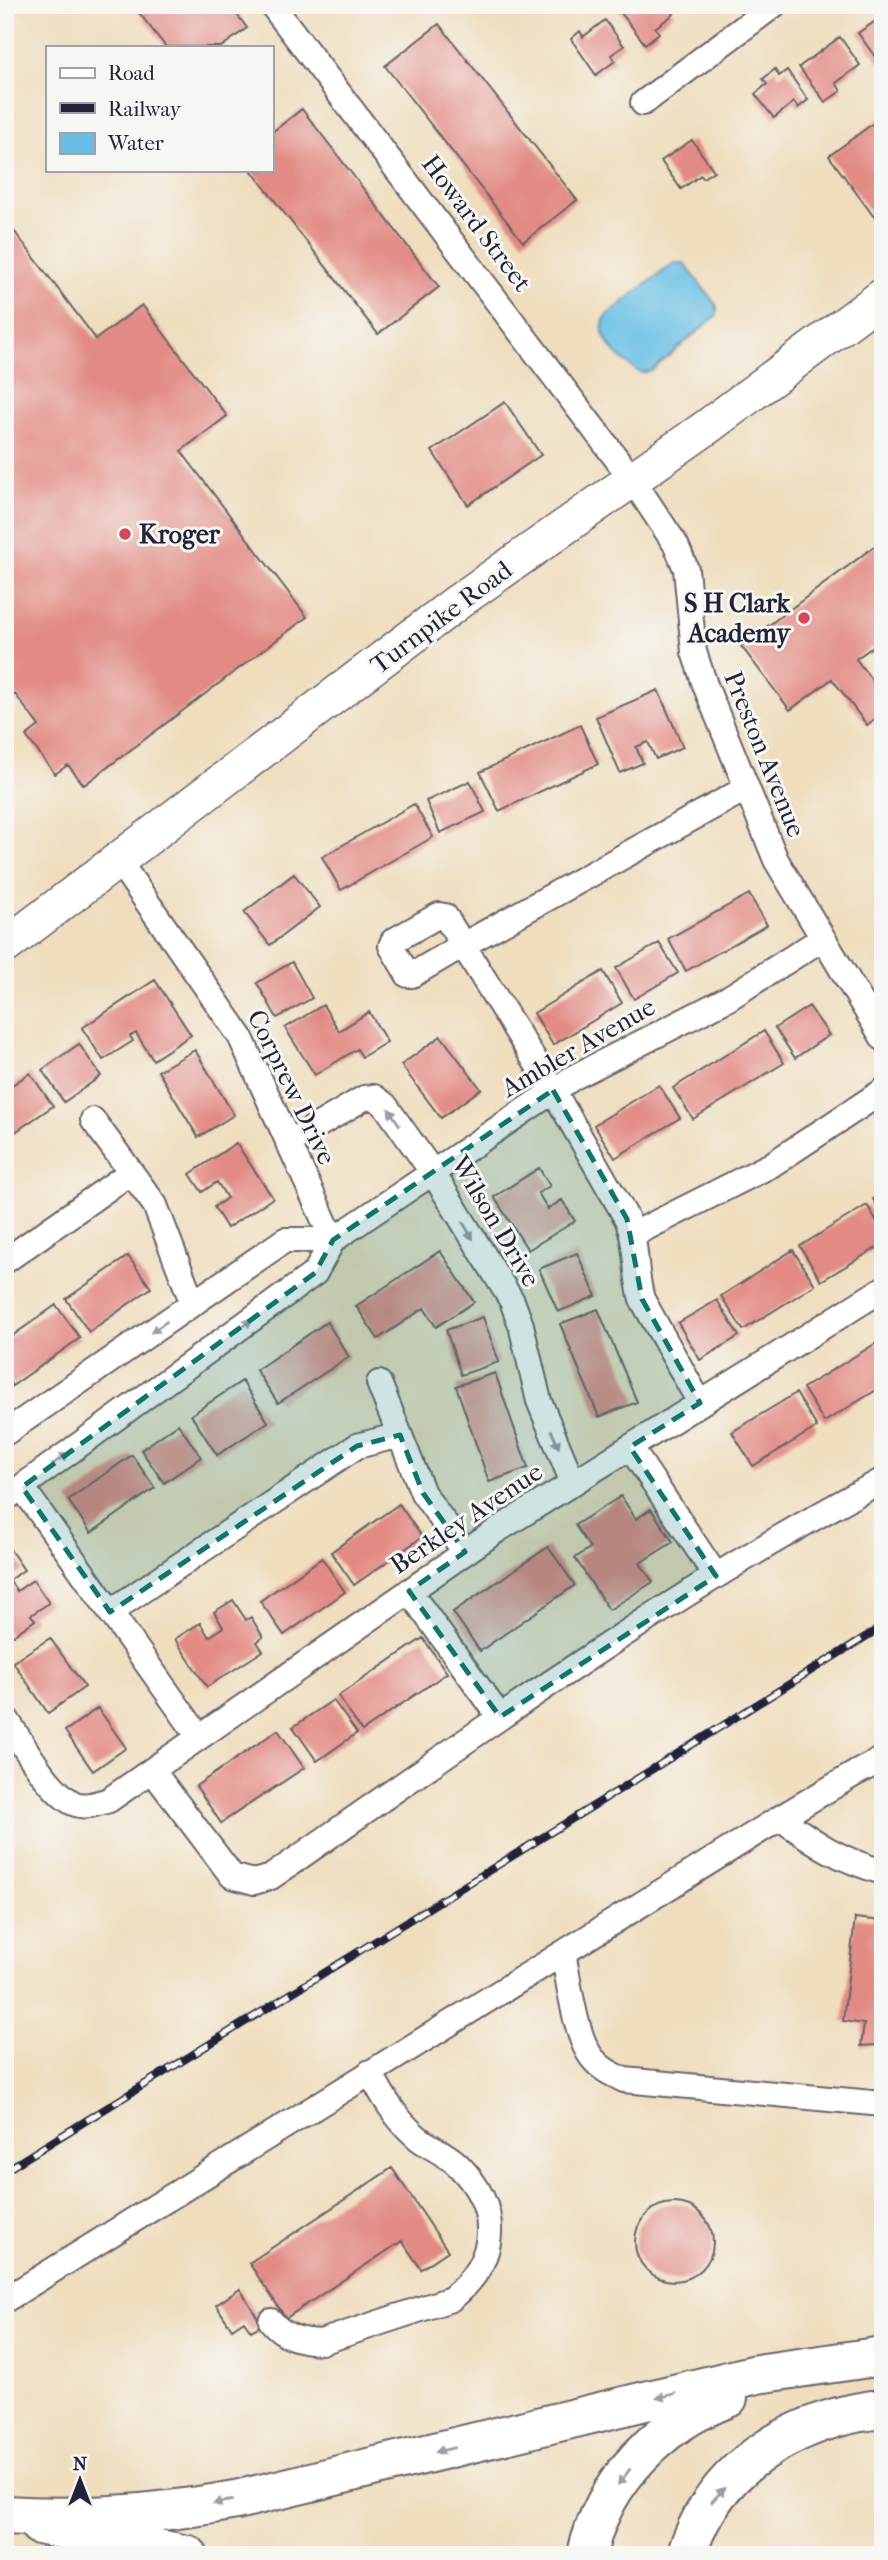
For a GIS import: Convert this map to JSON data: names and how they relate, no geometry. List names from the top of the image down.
{
  "streets": {
    "main road": ["Turnpike Road"],
    "street": [
      "Howard Street",
      "Preston Avenue",
      "Ambler Avenue",
      "Corprew Drive",
      "Wilson Drive",
      "Berkley Avenue"
    ]
  },
  "crossings": [
    ["Howard Street", "Turnpike Road"],
    ["Howard Street", "Preston Avenue"],
    ["Turnpike Road", "Preston Avenue"],
    ["Turnpike Road", "Corprew Drive"],
    ["Preston Avenue", "Ambler Avenue"],
    ["Ambler Avenue", "Corprew Drive"],
    ["Ambler Avenue", "Wilson Drive"],
    ["Corprew Drive", "Wilson Drive"],
    ["Wilson Drive", "Berkley Avenue"]
  ],
  "places": ["Kroger", "S H Clark Academy"],
  "legend": ["Road", "Railway", "Water"],
  "north": "top"
}
